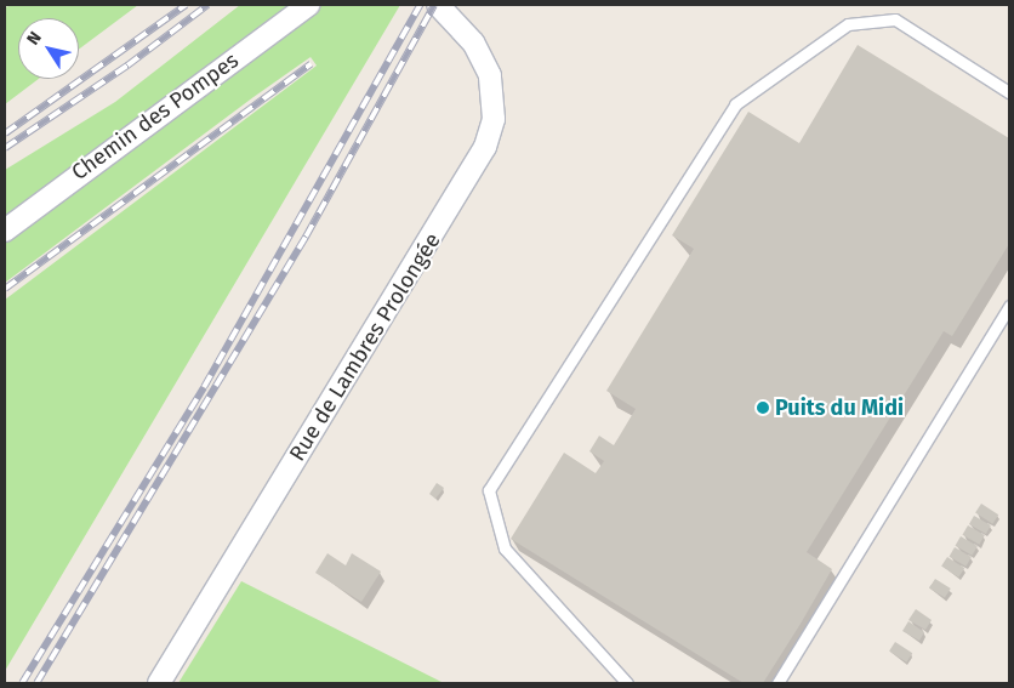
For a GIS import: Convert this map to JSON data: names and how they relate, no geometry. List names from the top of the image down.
{
  "streets": {
    "street": ["Chemin des Pompes", "Rue de Lambres Prolongée"]
  },
  "places": ["Puits du Midi"],
  "north": "top left"
}
